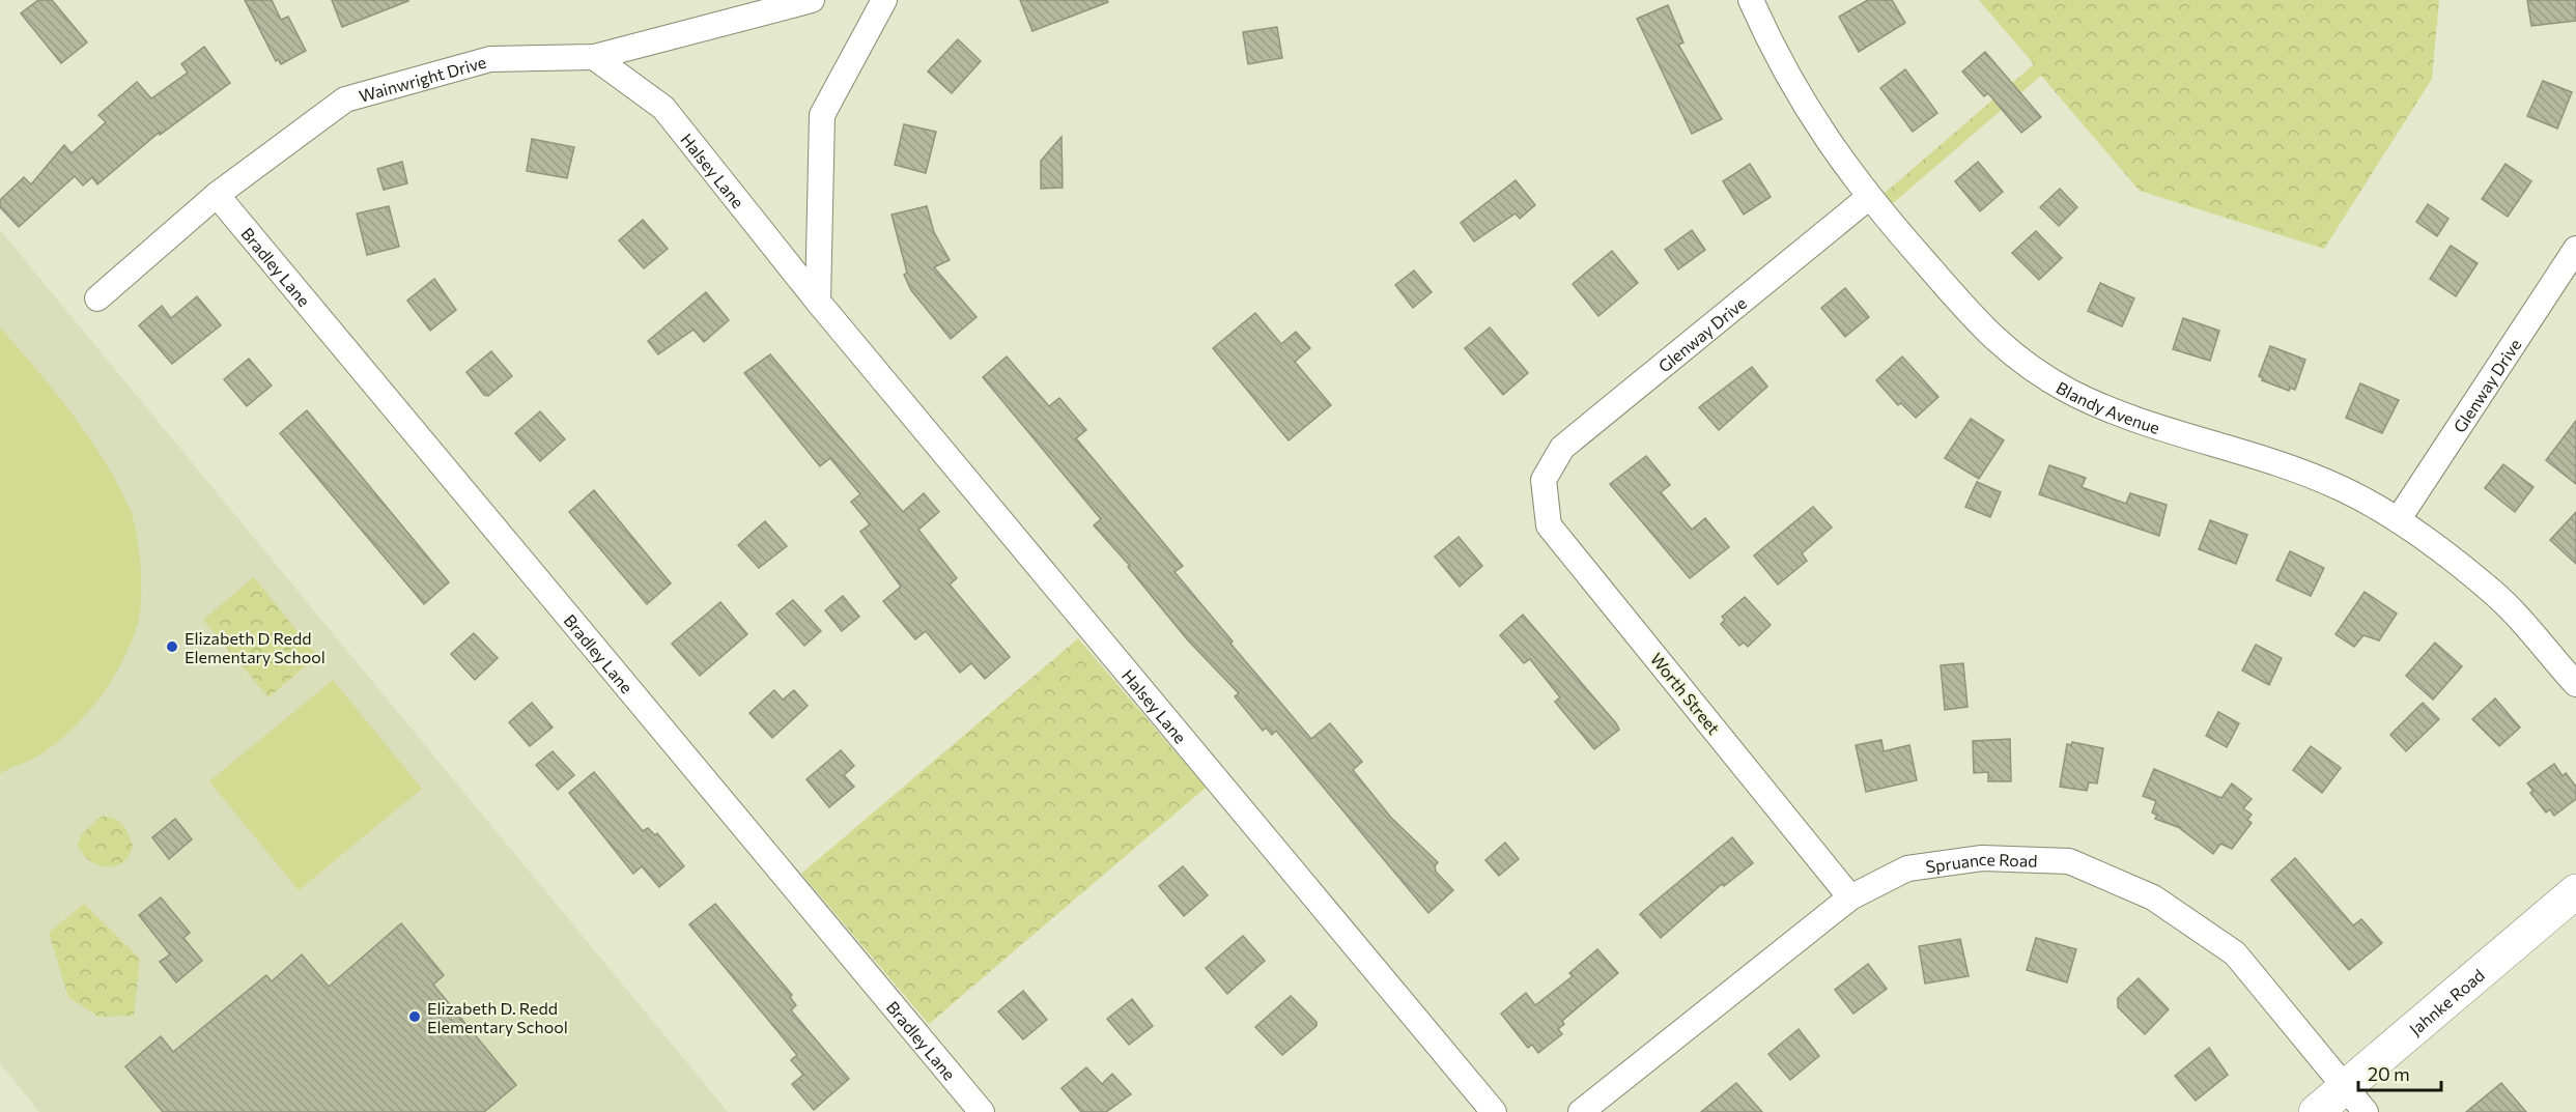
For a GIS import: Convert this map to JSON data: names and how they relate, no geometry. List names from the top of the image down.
{
  "streets": {
    "main road": ["Jahnke Road"],
    "street": [
      "Wainwright Drive",
      "Halsey Lane",
      "Bradley Lane",
      "Glenway Drive",
      "Blandy Avenue",
      "Worth Street",
      "Spruance Road"
    ]
  },
  "crossings": [
    ["Wainwright Drive", "Halsey Lane"],
    ["Wainwright Drive", "Bradley Lane"],
    ["Glenway Drive", "Blandy Avenue"],
    ["Glenway Drive", "Worth Street"],
    ["Worth Street", "Spruance Road"],
    ["Spruance Road", "Jahnke Road"]
  ],
  "places": ["Elizabeth D Redd Elementary School", "Elizabeth D. Redd Elementary School"],
  "scale_bar": "20 m"
}
